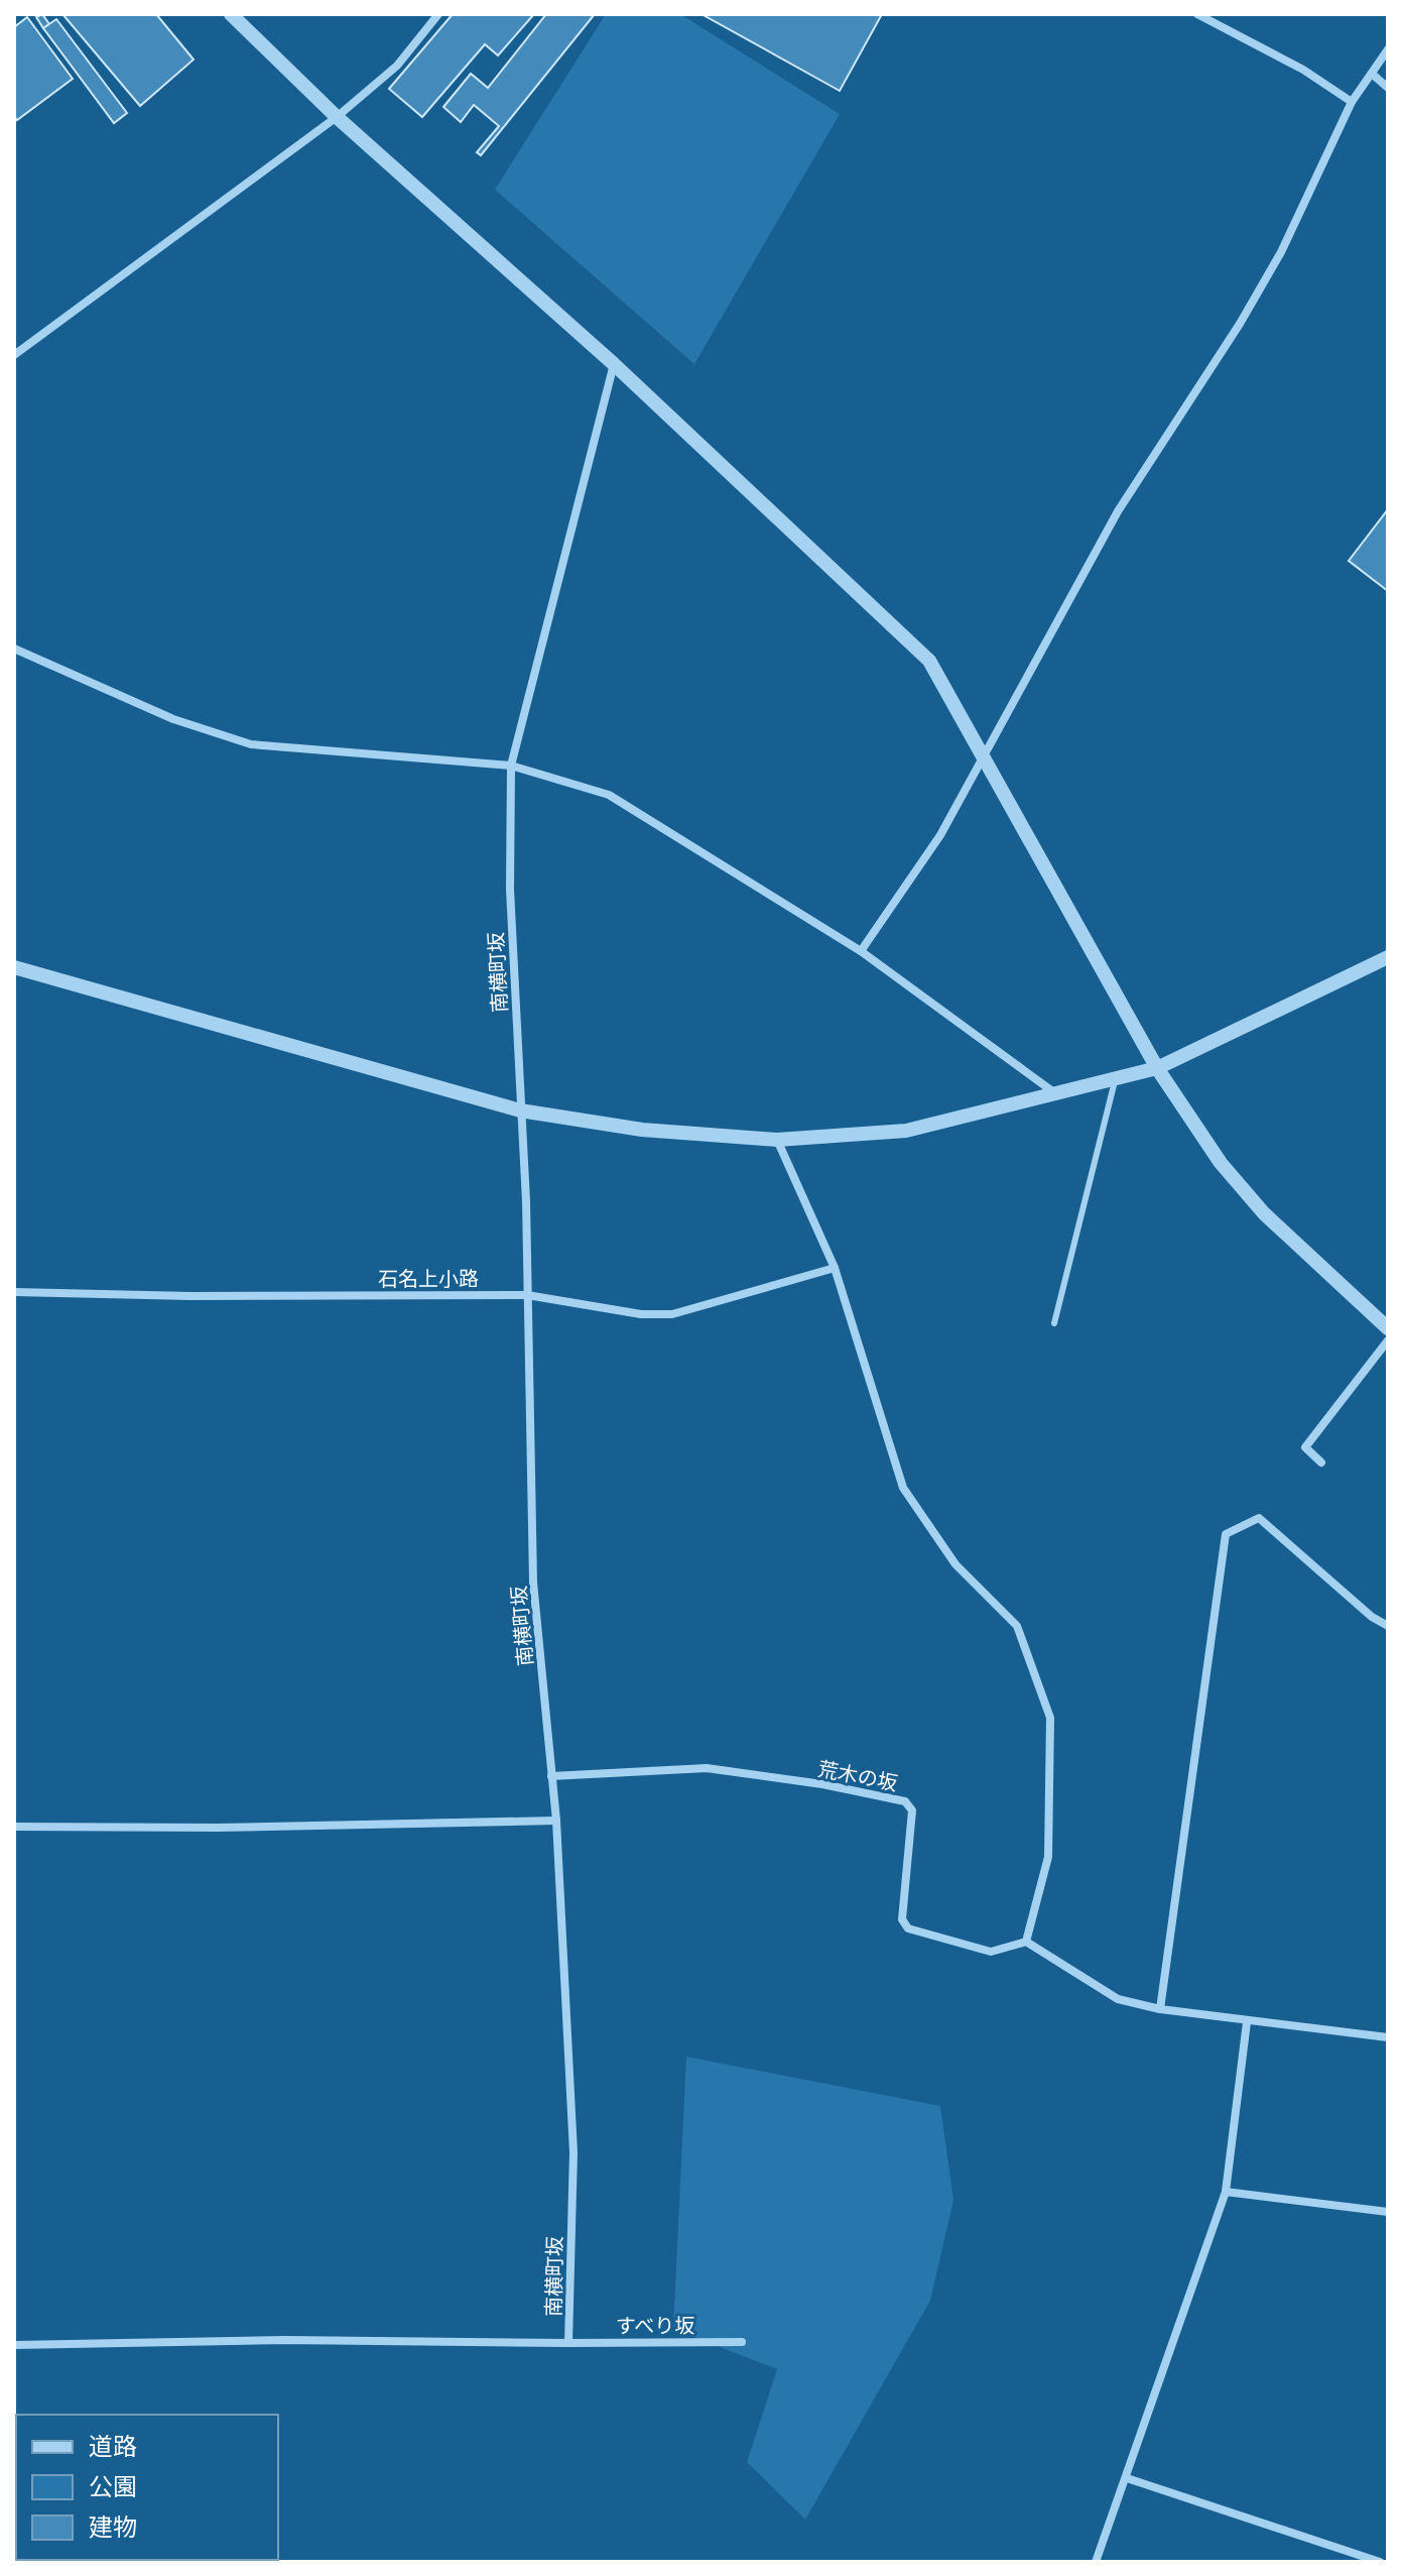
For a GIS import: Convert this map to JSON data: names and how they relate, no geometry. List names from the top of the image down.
{
  "streets": {
    "street": [
      "南横町坂",
      "石名上小路",
      "荒木の坂",
      "すべり坂"
    ]
  },
  "crossings": [
    ["南横町坂", "石名上小路"],
    ["南横町坂", "荒木の坂"],
    ["南横町坂", "すべり坂"]
  ],
  "legend": ["道路", "公園", "建物"]
}
